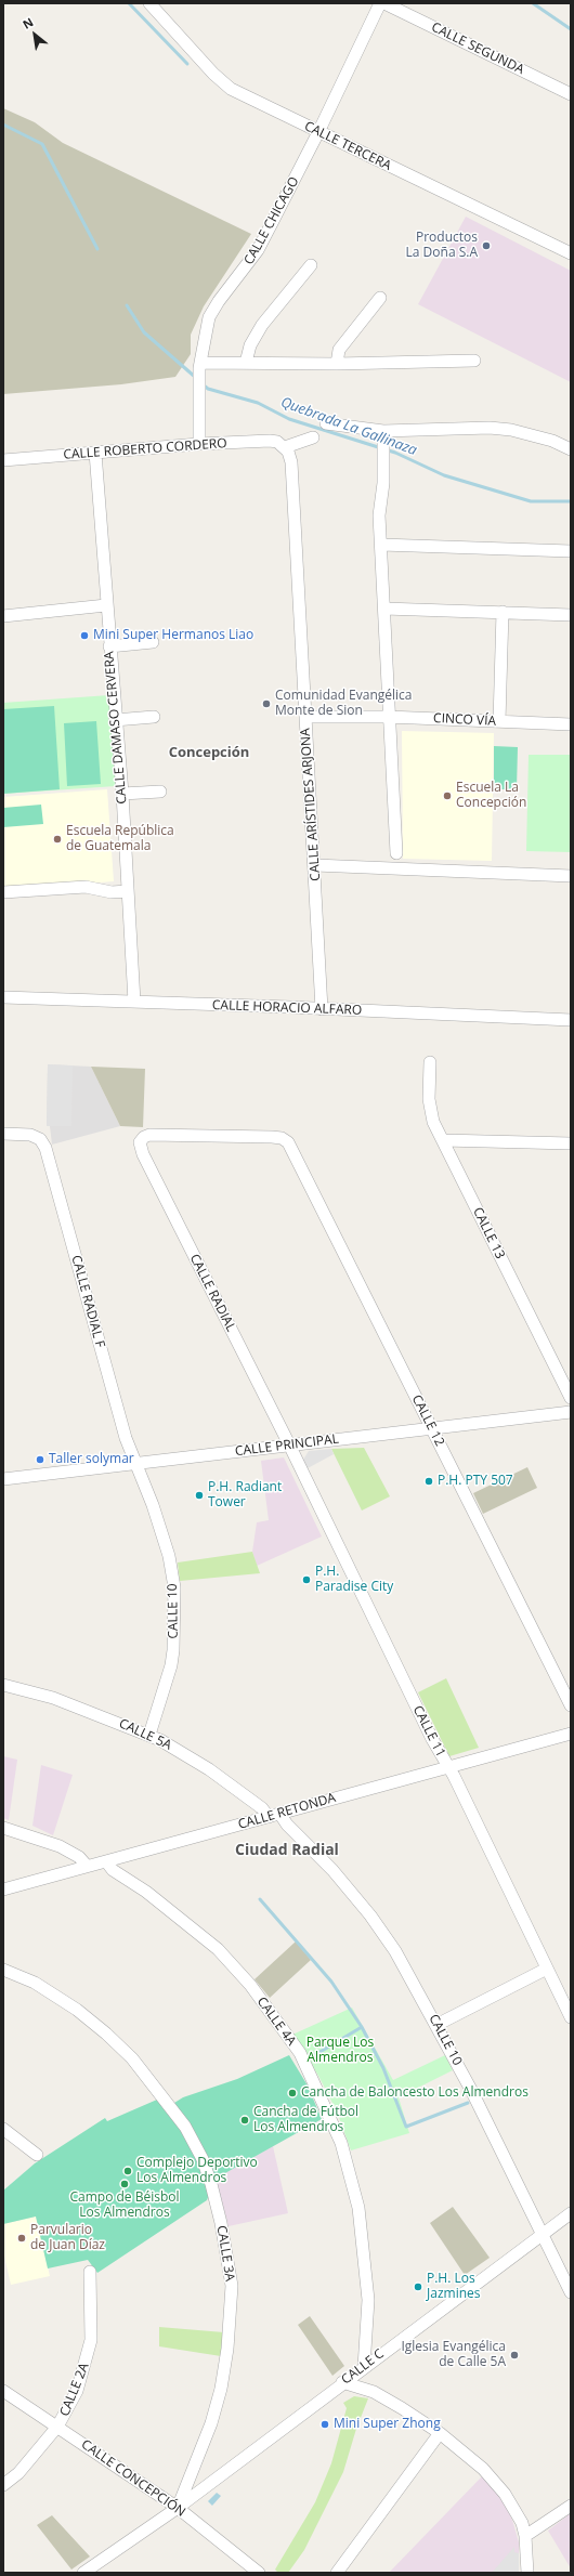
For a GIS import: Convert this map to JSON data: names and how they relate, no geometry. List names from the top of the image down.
{
  "streets": {
    "street": [
      "CALLE SEGUNDA",
      "CALLE TERCERA",
      "CALLE CHICAGO",
      "CALLE ROBERTO CORDERO",
      "CINCO VÍA",
      "CALLE DAMASO CERVERA",
      "CALLE ARÍSTIDES ARJONA",
      "CALLE HORACIO ALFARO",
      "CALLE 13",
      "CALLE RADIAL",
      "CALLE RADIAL F",
      "CALLE 12",
      "CALLE PRINCIPAL",
      "CALLE 10",
      "CALLE 11",
      "CALLE 5A",
      "CALLE RETONDA",
      "CALLE 4A",
      "CALLE 3A",
      "CALLE C",
      "CALLE 2A",
      "CALLE CONCEPCIÓN"
    ]
  },
  "crossings": [
    ["CALLE TERCERA", "CALLE CHICAGO"],
    ["CALLE CHICAGO", "CALLE ROBERTO CORDERO"],
    ["CALLE ROBERTO CORDERO", "CALLE DAMASO CERVERA"],
    ["CALLE ROBERTO CORDERO", "CALLE ARÍSTIDES ARJONA"],
    ["CINCO VÍA", "CALLE ARÍSTIDES ARJONA"],
    ["CALLE DAMASO CERVERA", "CALLE HORACIO ALFARO"],
    ["CALLE ARÍSTIDES ARJONA", "CALLE HORACIO ALFARO"],
    ["CALLE RADIAL", "CALLE 12"],
    ["CALLE RADIAL", "CALLE PRINCIPAL"],
    ["CALLE RADIAL", "CALLE 11"],
    ["CALLE RADIAL F", "CALLE PRINCIPAL"],
    ["CALLE RADIAL F", "CALLE 10"],
    ["CALLE 12", "CALLE PRINCIPAL"],
    ["CALLE PRINCIPAL", "CALLE 10"],
    ["CALLE PRINCIPAL", "CALLE 11"],
    ["CALLE 10", "CALLE 5A"],
    ["CALLE 10", "CALLE RETONDA"],
    ["CALLE 10", "CALLE C"],
    ["CALLE 11", "CALLE RETONDA"],
    ["CALLE 5A", "CALLE RETONDA"],
    ["CALLE RETONDA", "CALLE 4A"],
    ["CALLE 4A", "CALLE C"],
    ["CALLE 3A", "CALLE C"],
    ["CALLE 3A", "CALLE CONCEPCIÓN"],
    ["CALLE C", "CALLE CONCEPCIÓN"],
    ["CALLE 2A", "CALLE CONCEPCIÓN"]
  ],
  "districts": ["Concepción", "Ciudad Radial"],
  "water": ["Quebrada La Gallinaza"],
  "parks": ["Parque Los Almendros"],
  "places": [
    "Productos La Doña S.A",
    "Mini Super Hermanos Liao",
    "Comunidad Evangélica Monte de Sion",
    "Escuela La Concepción",
    "Escuela República de Guatemala",
    "Taller solymar",
    "P.H. PTY 507",
    "P.H. Radiant Tower",
    "P.H. Paradise City",
    "Cancha de Baloncesto Los Almendros",
    "Cancha de Fútbol Los Almendros",
    "Complejo Deportivo Los Almendros",
    "Campo de Béisbol Los Almendros",
    "Parvulario de Juan Díaz",
    "P.H. Los Jazmines",
    "Iglesia Evangélica de Calle 5A",
    "Mini Super Zhong"
  ],
  "north": "top left"
}
